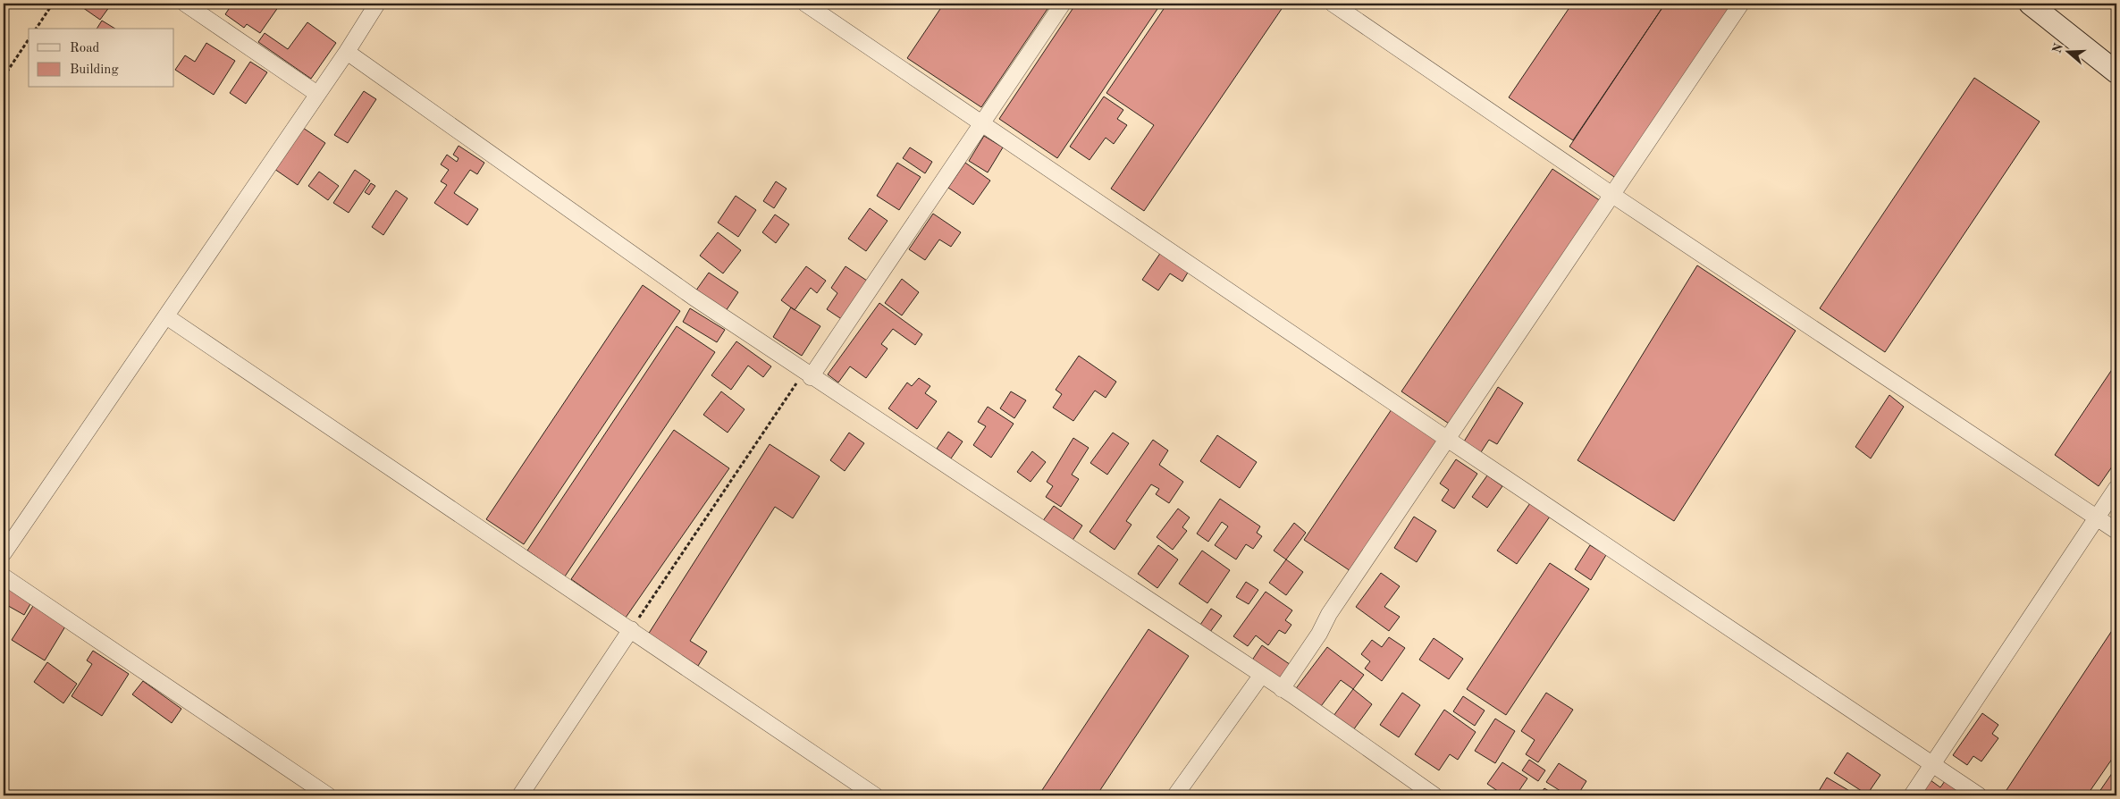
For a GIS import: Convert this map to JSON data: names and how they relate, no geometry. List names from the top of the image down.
{
  "legend": ["Road", "Building"],
  "north": "left"
}
